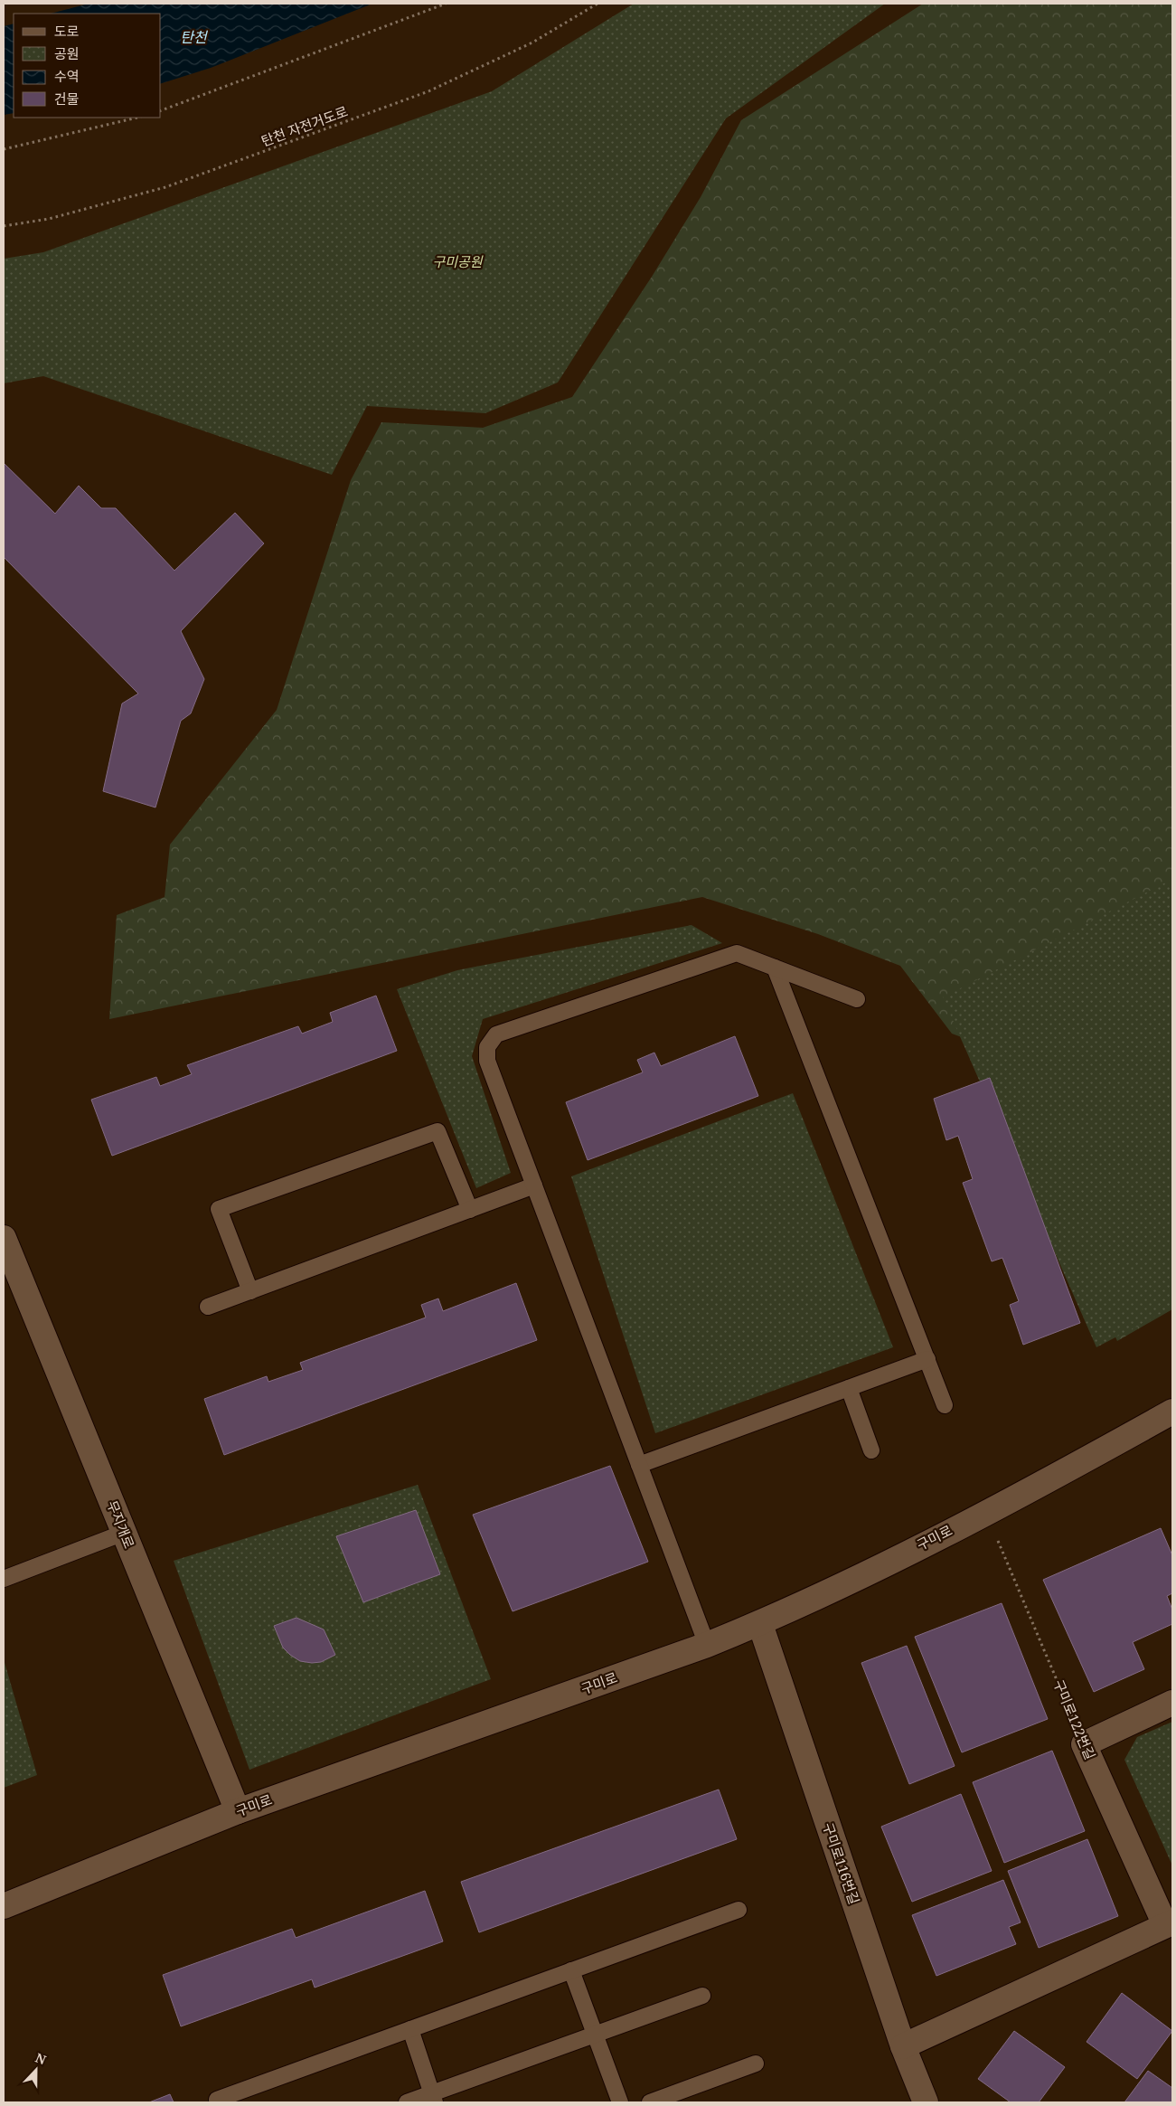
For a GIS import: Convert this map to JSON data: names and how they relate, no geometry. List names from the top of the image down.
{
  "streets": {
    "street": [
      "무지개로",
      "구미로",
      "구미로122번길",
      "구미로116번길"
    ],
    "path": ["탄천 자전거도로"]
  },
  "crossings": [
    ["무지개로", "구미로"],
    ["구미로", "구미로122번길"],
    ["구미로", "구미로116번길"]
  ],
  "water": ["탄천"],
  "parks": ["구미공원"],
  "legend": [
    "도로",
    "공원",
    "수역",
    "건물"
  ],
  "north": "top"
}
